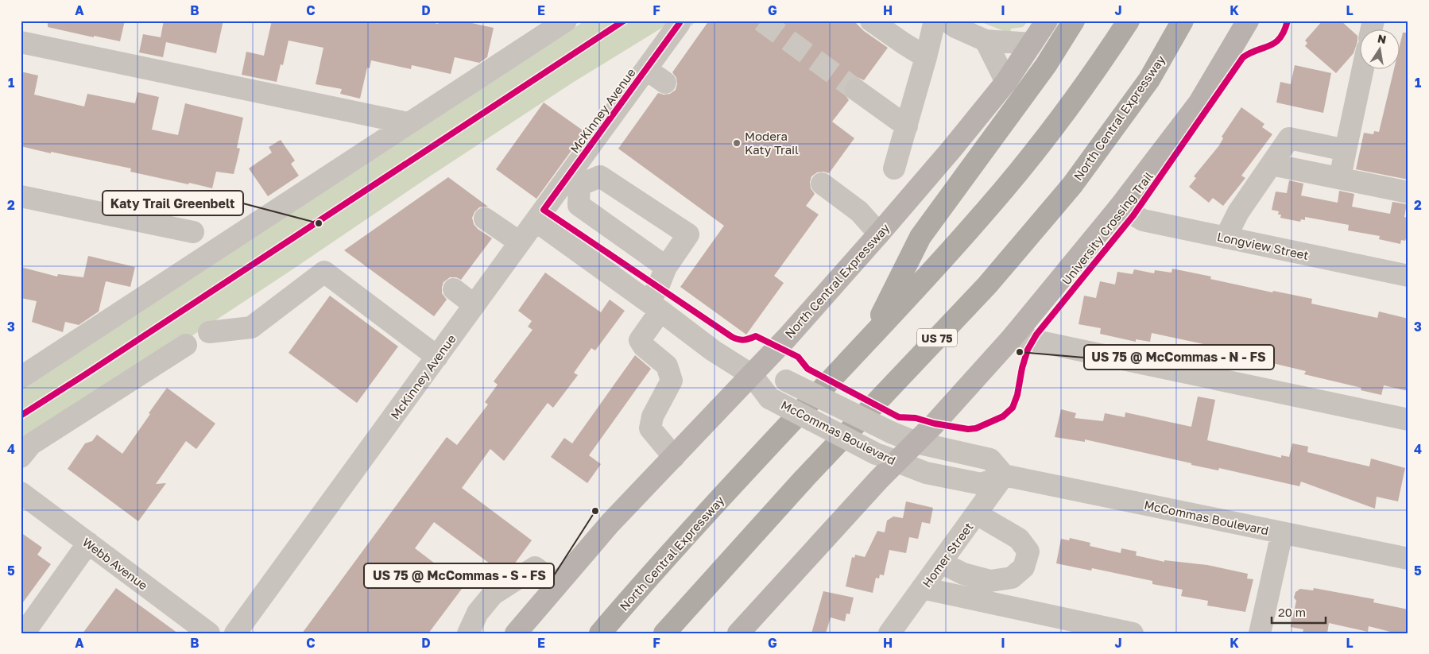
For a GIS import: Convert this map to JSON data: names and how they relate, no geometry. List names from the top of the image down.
{
  "streets": {
    "highway": ["North Central Expressway", "US 75"],
    "street": [
      "McKinney Avenue",
      "Longview Street",
      "McCommas Boulevard",
      "Homer Street",
      "Webb Avenue"
    ],
    "cycle path": ["University Crossing Trail"]
  },
  "crossings": [
    ["McKinney Avenue", "McCommas Boulevard"],
    ["North Central Expressway", "McCommas Boulevard"],
    ["McCommas Boulevard", "Homer Street"]
  ],
  "places": [
    "Modera Katy Trail",
    "Katy Trail Greenbelt",
    "US 75 @ McCommas - N - FS",
    "US 75 @ McCommas - S - FS"
  ],
  "scale_bar": "20 m",
  "north": "top",
  "grid": {
    "columns": [
      "A",
      "B",
      "C",
      "D",
      "E",
      "F",
      "G",
      "H",
      "I",
      "J",
      "K",
      "L"
    ],
    "rows": [
      "1",
      "2",
      "3",
      "4",
      "5"
    ]
  }
}
